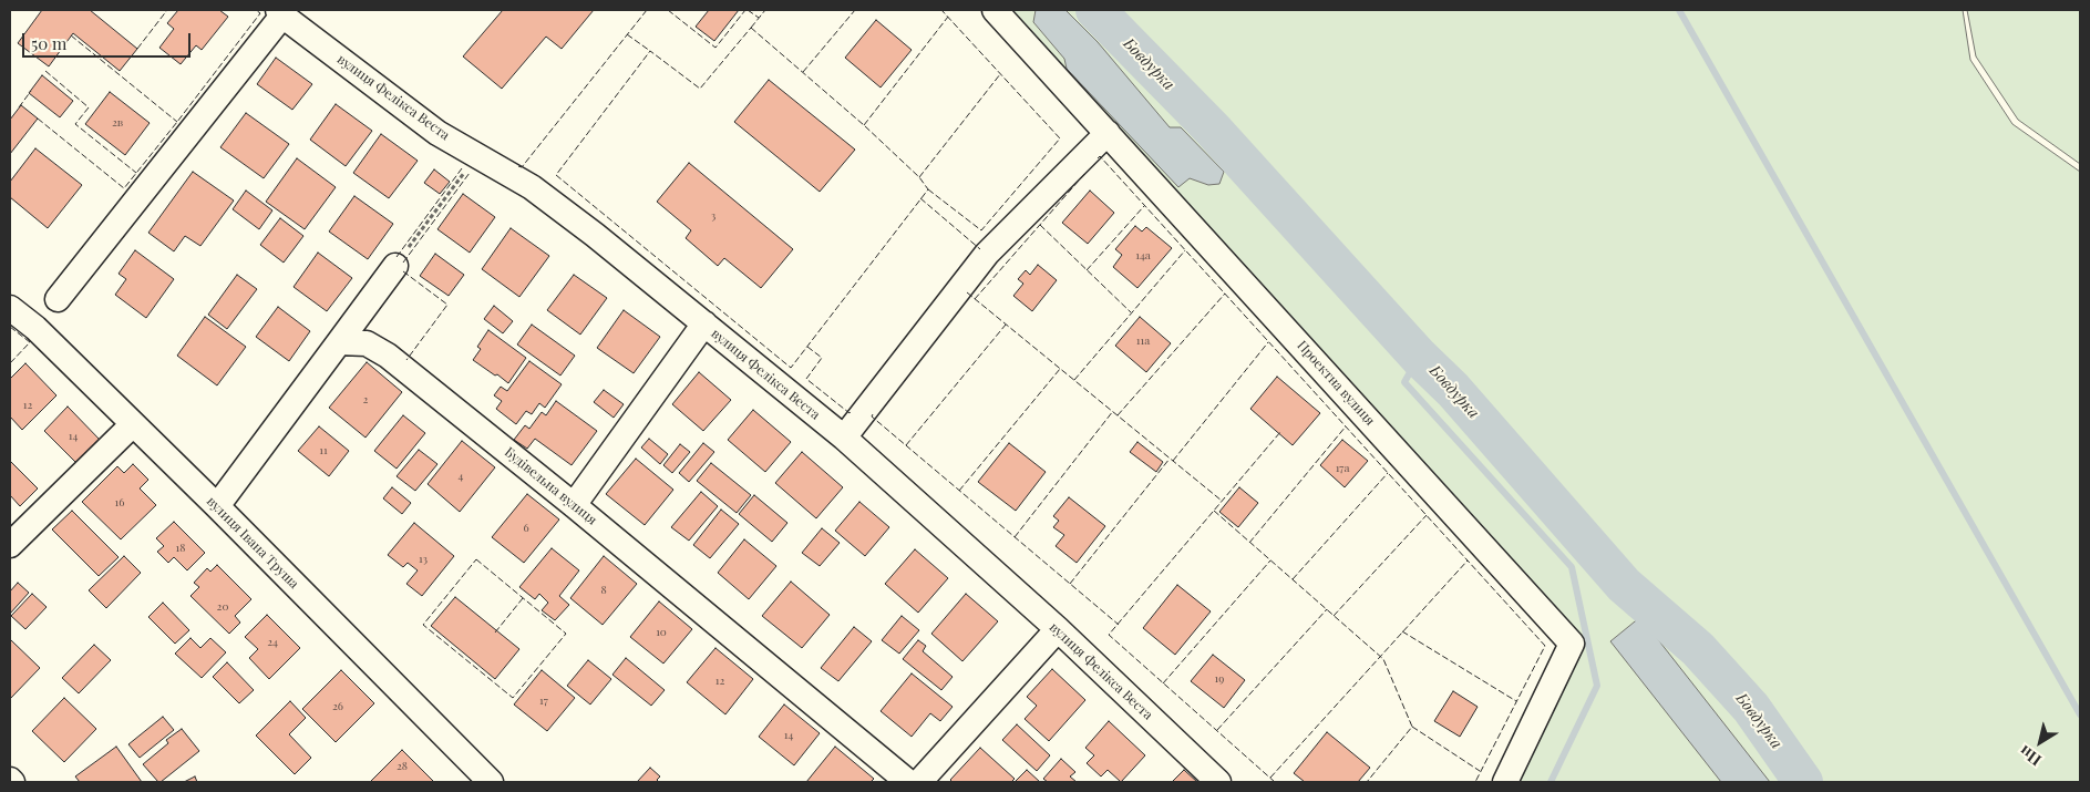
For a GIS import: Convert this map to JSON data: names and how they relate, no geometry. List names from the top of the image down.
{
  "streets": {
    "street": [
      "вулиця Фелікса Веста",
      "Проектна вулиця",
      "Будівельна вулиця",
      "вулиця Івана Труша"
    ]
  },
  "water": ["Бовдурка"],
  "house_numbers": [
    "2в",
    "3",
    "14а",
    "11а",
    "2",
    "12",
    "14",
    "11",
    "17а",
    "4",
    "16",
    "6",
    "18",
    "13",
    "8",
    "20",
    "10",
    "24",
    "19",
    "12",
    "17",
    "26",
    "14",
    "28"
  ],
  "scale_bar": "50 m",
  "north": "bottom left"
}
